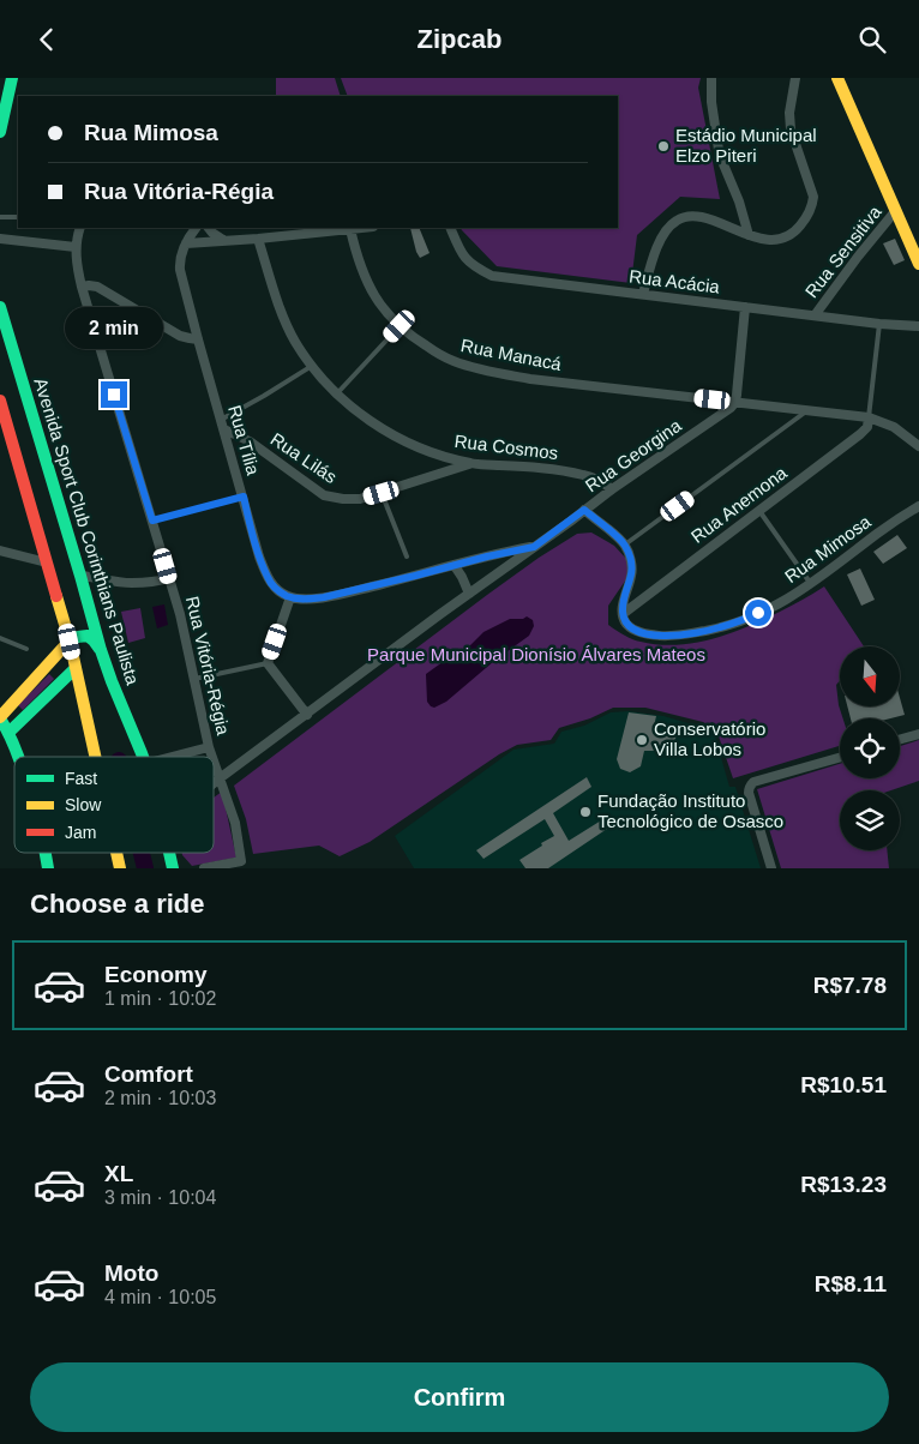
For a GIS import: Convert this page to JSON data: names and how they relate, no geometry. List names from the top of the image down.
{
  "streets": {
    "main road": ["Avenida Sport Club Corinthians Paulista"],
    "street": [
      "Rua Sensitiva",
      "Rua Acácia",
      "Rua Manacá",
      "Rua Tília",
      "Rua Cosmos",
      "Rua Georgina",
      "Rua Lilás",
      "Rua Anemona",
      "Rua Mimosa",
      "Rua Vitória-Régia"
    ]
  },
  "crossings": [
    ["Rua Sensitiva", "Rua Acácia"],
    ["Rua Manacá", "Rua Georgina"],
    ["Rua Tília", "Rua Lilás"],
    ["Rua Cosmos", "Rua Georgina"],
    ["Rua Cosmos", "Rua Lilás"],
    ["Rua Georgina", "Rua Vitória-Régia"],
    ["Rua Anemona", "Rua Mimosa"]
  ],
  "parks": ["Parque Municipal Dionísio Álvares Mateos"],
  "places": ["Estádio Municipal Elzo Piteri", "Conservatório Villa Lobos", "Fundação Instituto Tecnológico de Osasco"],
  "legend": ["Fast", "Slow", "Jam"],
  "north": "bottom",
  "page": {
    "header": "Zipcab",
    "banner": ["Rua Mimosa", "Rua Vitória-Régia"],
    "bubble": "2 min",
    "heading": "Choose a ride",
    "list": [
      {
        "name": "Economy",
        "note": "1 min · 10:02",
        "value": "R$7.78"
      },
      {
        "name": "Comfort",
        "note": "2 min · 10:03",
        "value": "R$10.51"
      },
      {
        "name": "XL",
        "note": "3 min · 10:04",
        "value": "R$13.23"
      },
      {
        "name": "Moto",
        "note": "4 min · 10:05",
        "value": "R$8.11"
      }
    ],
    "buttons": "Confirm"
  }
}
